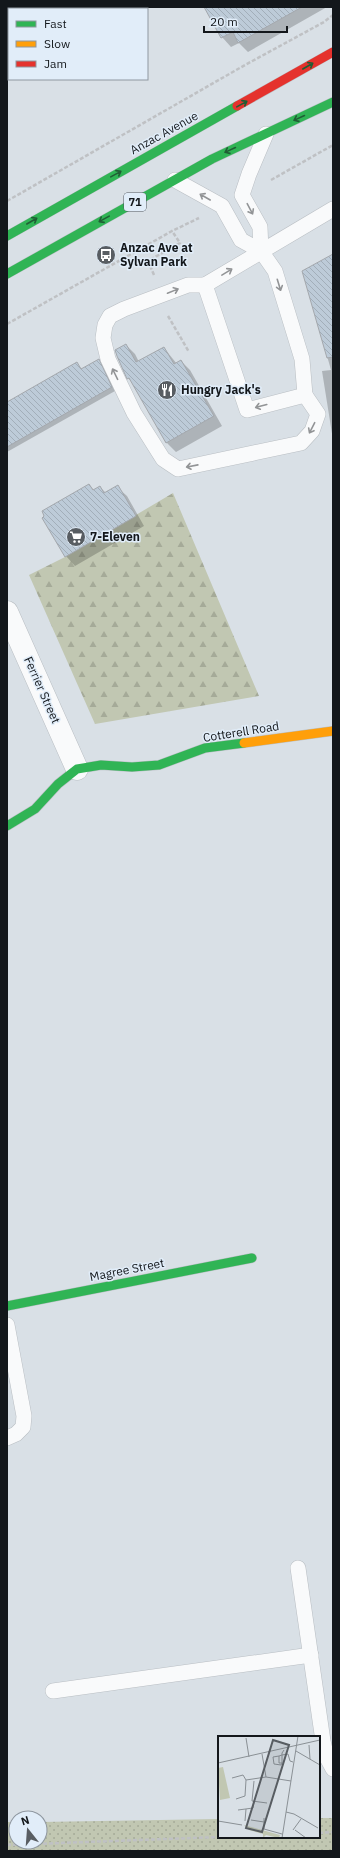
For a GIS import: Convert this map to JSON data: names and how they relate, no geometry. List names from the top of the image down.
{
  "streets": {
    "main road": [
      "Anzac Avenue",
      "71",
      "Cotterell Road",
      "Magree Street"
    ],
    "street": ["Ferrier Street"]
  },
  "crossings": [
    ["Ferrier Street", "Cotterell Road"]
  ],
  "places": {
    "bus stop": ["Anzac Ave at Sylvan Park"],
    "restaurant": ["Hungry Jack's"],
    "supermarket": ["7-Eleven"]
  },
  "legend": ["Fast", "Slow", "Jam"],
  "scale_bar": "20 m",
  "north": "top"
}
